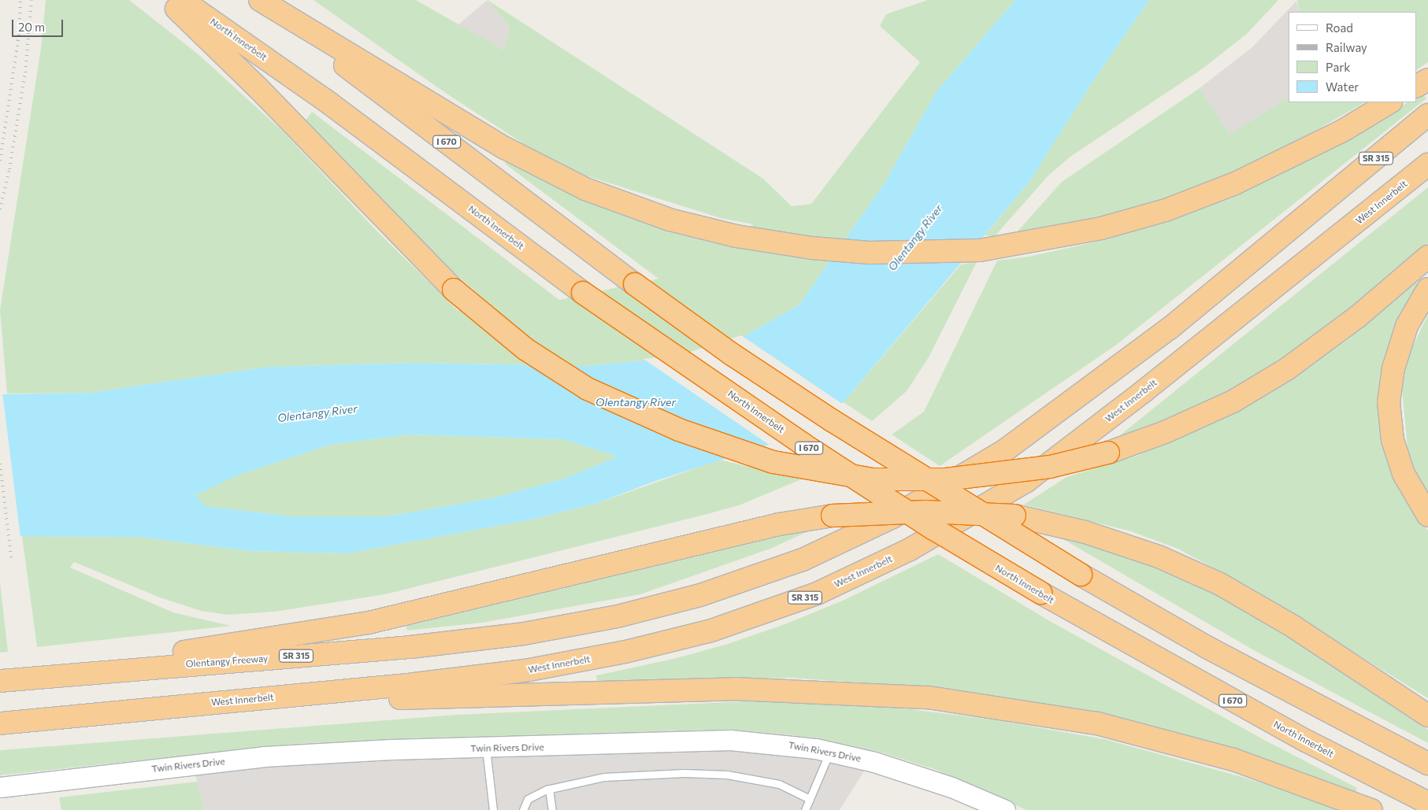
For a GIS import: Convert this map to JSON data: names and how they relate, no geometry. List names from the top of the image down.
{
  "streets": {
    "highway": [
      "North Innerbelt",
      "I 670",
      "SR 315",
      "West Innerbelt",
      "Olentangy Freeway"
    ],
    "main road": ["Twin Rivers Drive"]
  },
  "crossings": [
    ["SR 315", "West Innerbelt"]
  ],
  "water": ["Olentangy River"],
  "legend": [
    "Road",
    "Railway",
    "Park",
    "Water"
  ],
  "scale_bar": "20 m"
}
